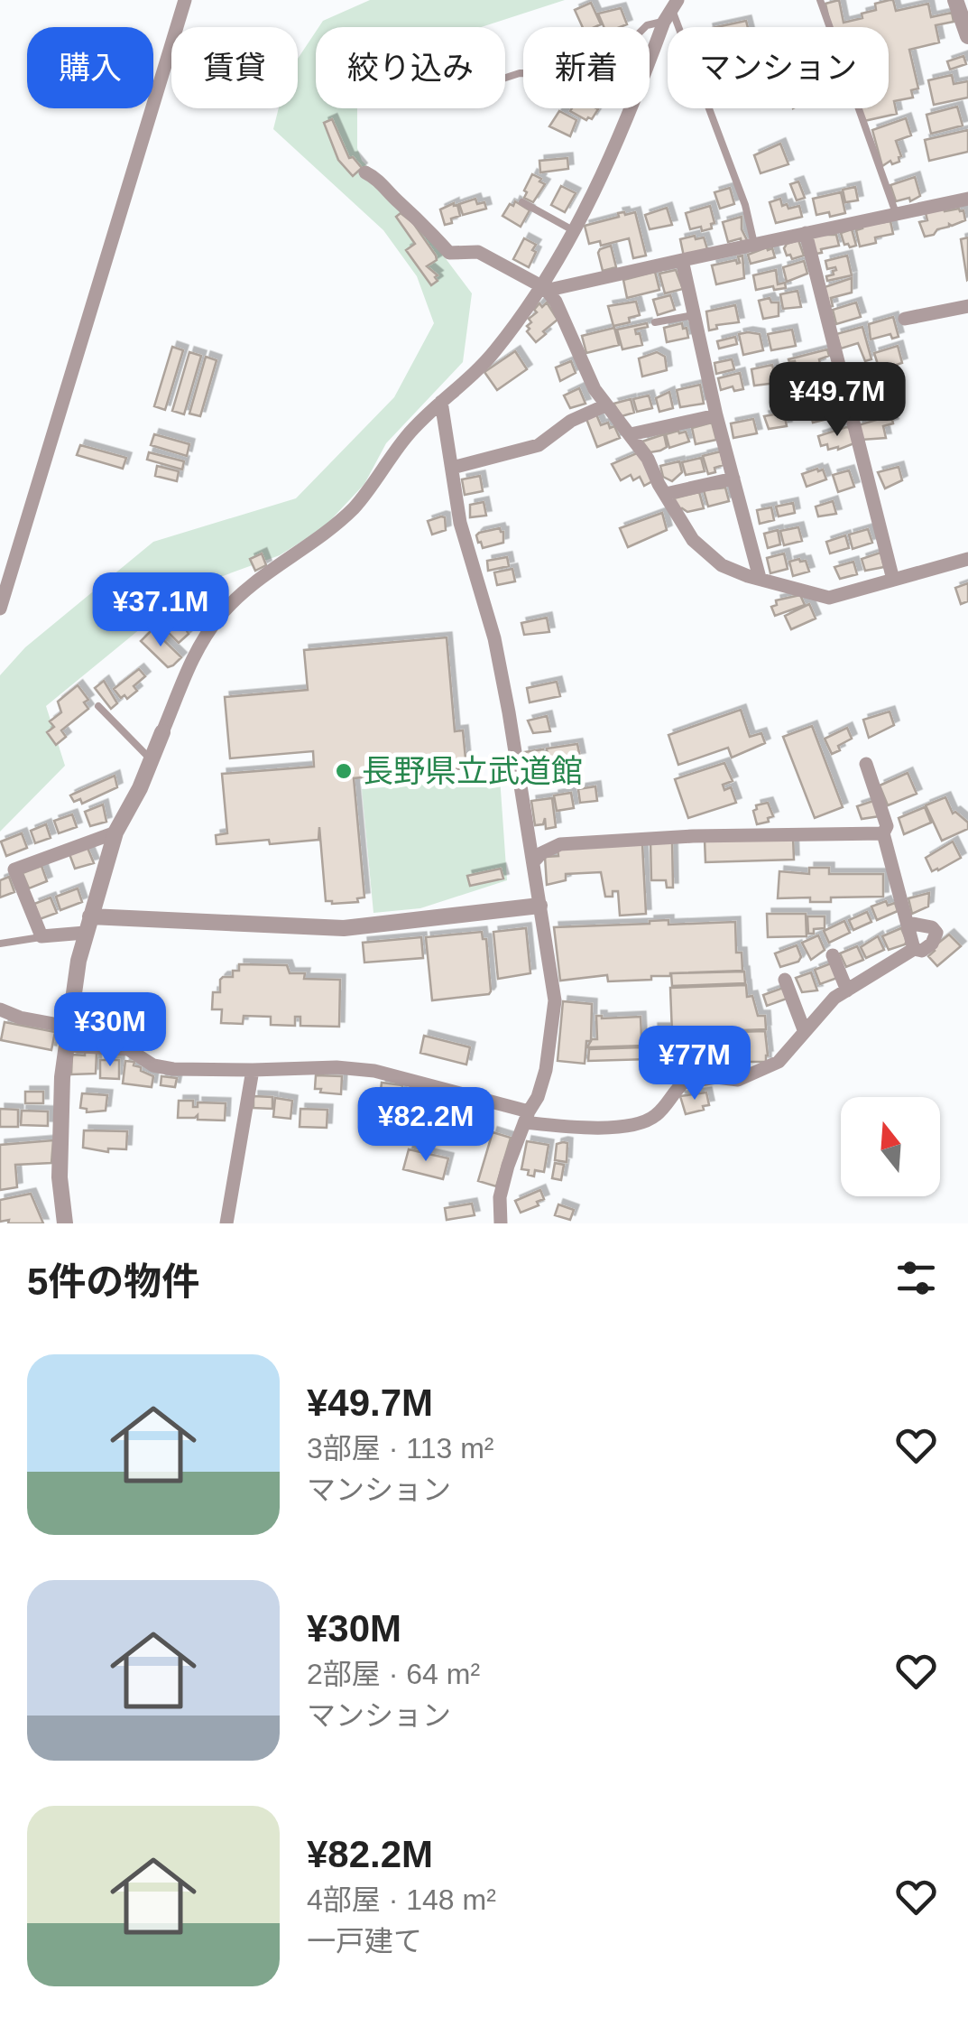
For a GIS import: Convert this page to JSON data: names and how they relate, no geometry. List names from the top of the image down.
{
  "places": ["長野県立武道館"],
  "north": "top",
  "page": {
    "chip": [
      "購入",
      "賃貸",
      "絞り込み",
      "新着",
      "マンション"
    ],
    "price": [
      "¥49.7M",
      "¥37.1M",
      "¥30M",
      "¥77M",
      "¥82.2M"
    ],
    "heading": "5件の物件",
    "list": [
      {
        "name": "¥49.7M",
        "note": "3部屋 · 113 m² · マンション"
      },
      {
        "name": "¥30M",
        "note": "2部屋 · 64 m² · マンション"
      },
      {
        "name": "¥82.2M",
        "note": "4部屋 · 148 m² · 一戸建て"
      }
    ]
  }
}
